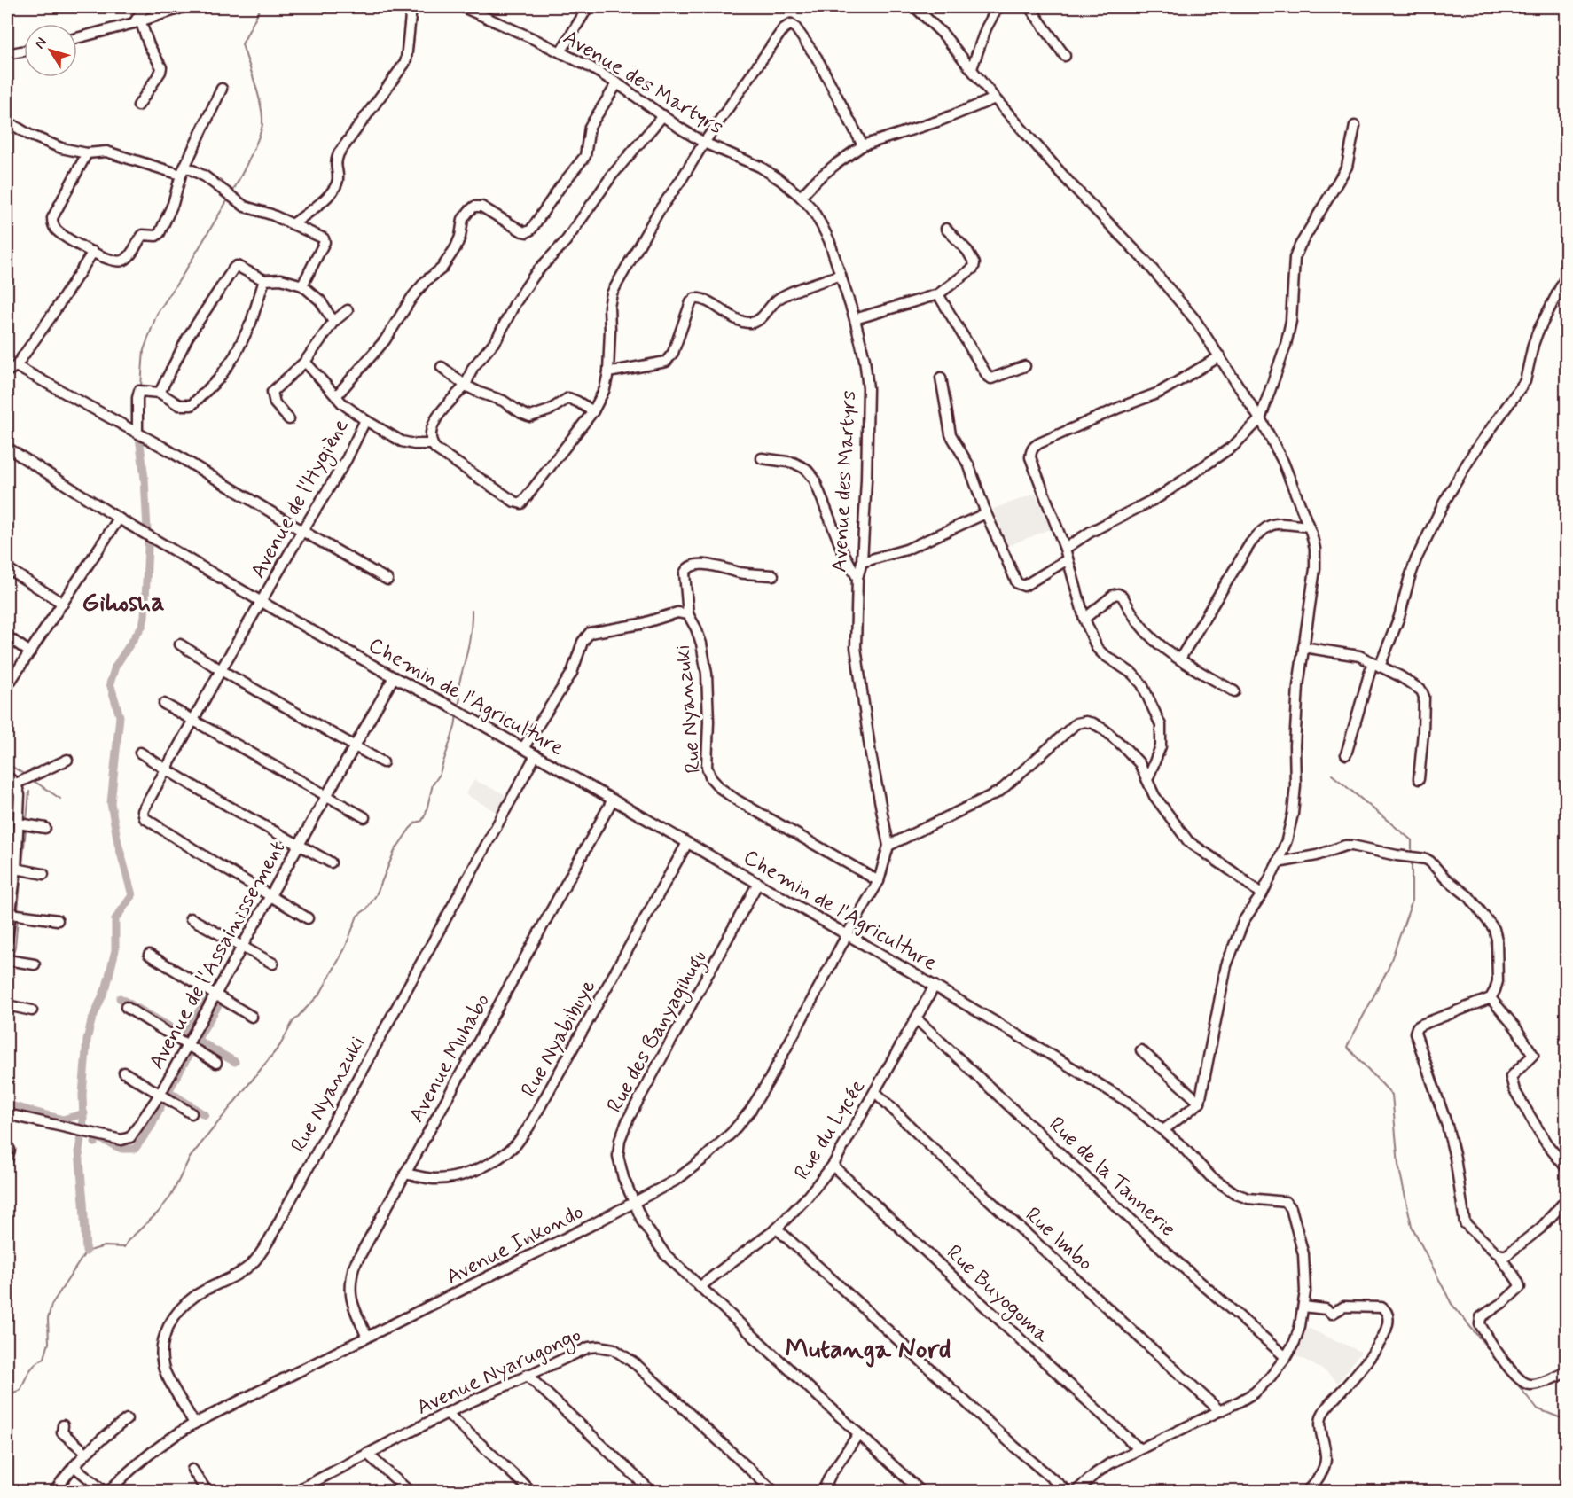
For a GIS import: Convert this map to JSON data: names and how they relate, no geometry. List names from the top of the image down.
{
  "streets": {
    "street": [
      "Avenue des Martyrs",
      "Avenue de l'Hygiène",
      "Chemin de l'Agriculture",
      "Rue Nyanzuki",
      "Avenue de l'Assainissement",
      "Rue des Banyagihugu",
      "Rue Nyabibuye",
      "Avenue Muhabo",
      "Rue du Lycée",
      "Rue de la Tannerie",
      "Rue Imbo",
      "Avenue Inkondo",
      "Rue Buyogoma",
      "Avenue Nyarugongo"
    ]
  },
  "crossings": [
    ["Avenue des Martyrs", "Avenue de l'Hygiène"],
    ["Avenue des Martyrs", "Chemin de l'Agriculture"],
    ["Avenue des Martyrs", "Rue Nyanzuki"],
    ["Avenue des Martyrs", "Avenue Inkondo"],
    ["Avenue de l'Hygiène", "Chemin de l'Agriculture"],
    ["Avenue de l'Hygiène", "Avenue de l'Assainissement"],
    ["Chemin de l'Agriculture", "Rue Nyanzuki"],
    ["Chemin de l'Agriculture", "Avenue de l'Assainissement"],
    ["Chemin de l'Agriculture", "Rue des Banyagihugu"],
    ["Chemin de l'Agriculture", "Rue Nyabibuye"],
    ["Chemin de l'Agriculture", "Avenue Muhabo"],
    ["Chemin de l'Agriculture", "Rue du Lycée"],
    ["Chemin de l'Agriculture", "Rue de la Tannerie"],
    ["Chemin de l'Agriculture", "Rue Imbo"],
    ["Chemin de l'Agriculture", "Avenue Inkondo"],
    ["Chemin de l'Agriculture", "Rue Buyogoma"],
    ["Rue Nyanzuki", "Avenue Inkondo"],
    ["Rue des Banyagihugu", "Rue du Lycée"],
    ["Rue des Banyagihugu", "Avenue Inkondo"],
    ["Rue Nyabibuye", "Avenue Muhabo"],
    ["Avenue Muhabo", "Avenue Inkondo"],
    ["Rue du Lycée", "Rue de la Tannerie"],
    ["Rue du Lycée", "Rue Imbo"],
    ["Rue du Lycée", "Rue Buyogoma"]
  ],
  "districts": ["Gihosha", "Mutanga Nord"],
  "north": "top left"
}
